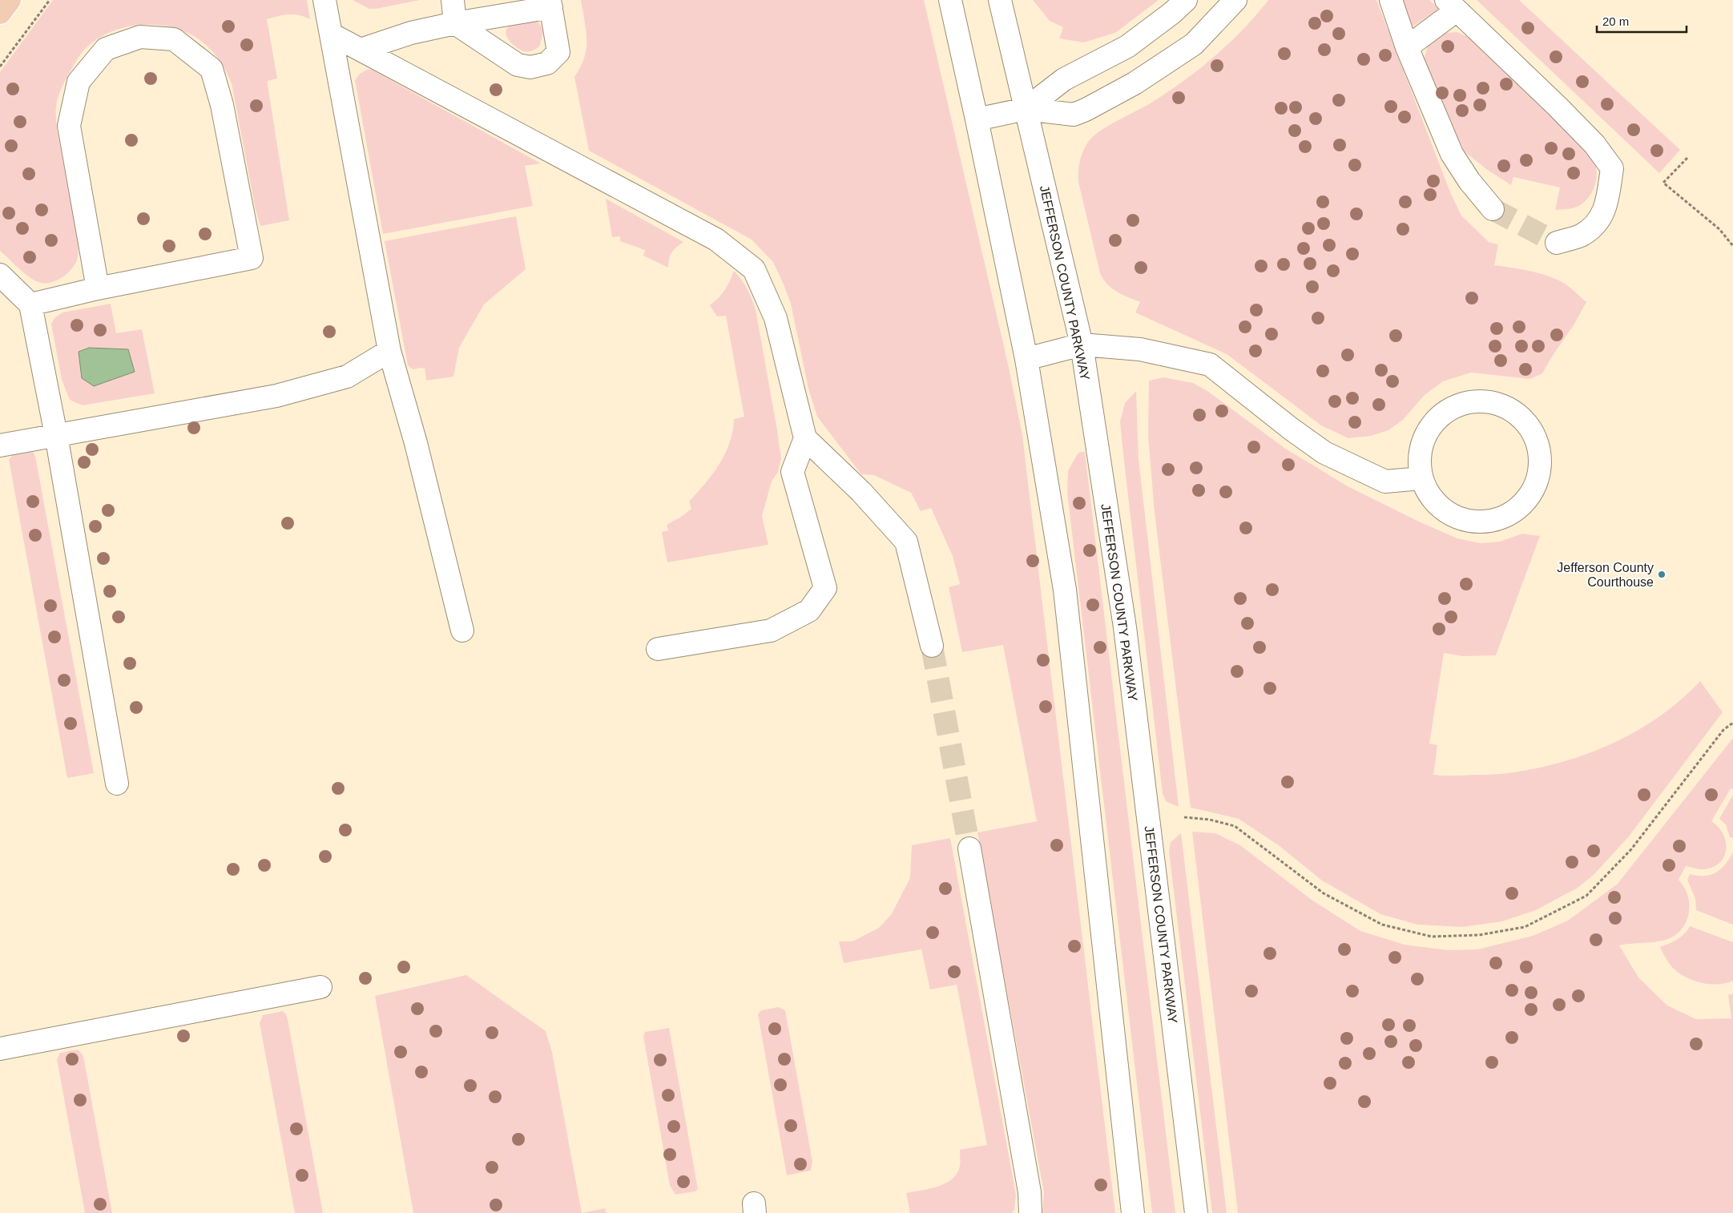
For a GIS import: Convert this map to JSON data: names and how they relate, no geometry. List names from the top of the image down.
{
  "streets": {
    "street": ["JEFFERSON COUNTY PARKWAY"]
  },
  "places": ["Jefferson County Courthouse"],
  "scale_bar": "20 m"
}
